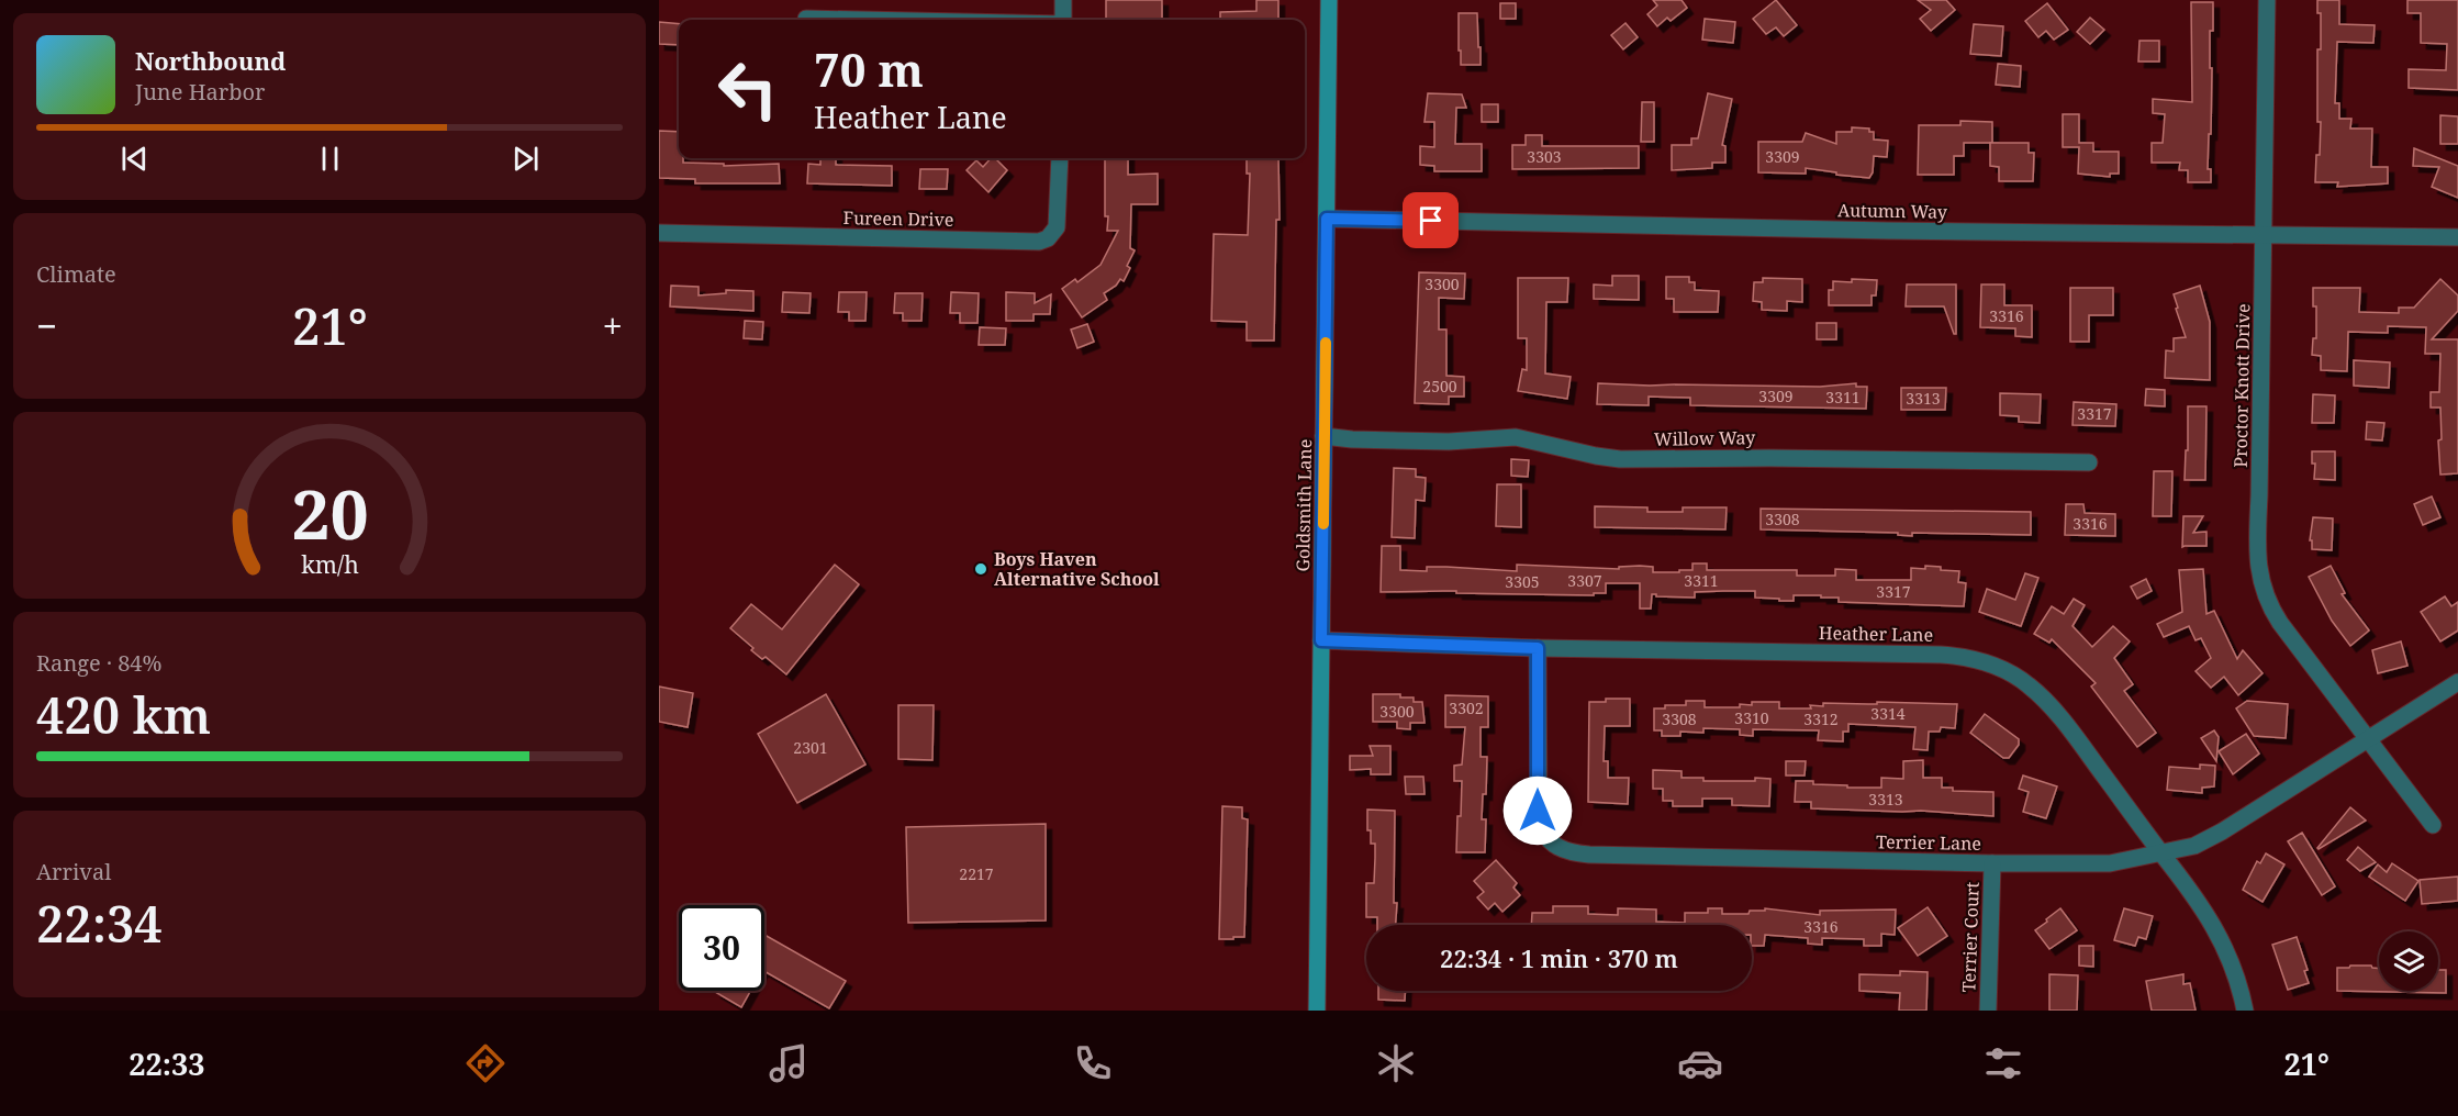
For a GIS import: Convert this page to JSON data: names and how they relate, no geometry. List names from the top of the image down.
{
  "streets": {
    "street": [
      "Autumn Way",
      "Fureen Drive",
      "Proctor Knott Drive",
      "Willow Way",
      "Goldsmith Lane",
      "Heather Lane",
      "Terrier Lane",
      "Terrier Court"
    ]
  },
  "crossings": [
    ["Autumn Way", "Proctor Knott Drive"],
    ["Autumn Way", "Goldsmith Lane"],
    ["Proctor Knott Drive", "Terrier Lane"],
    ["Willow Way", "Goldsmith Lane"],
    ["Goldsmith Lane", "Heather Lane"],
    ["Heather Lane", "Terrier Lane"],
    ["Terrier Lane", "Terrier Court"]
  ],
  "places": ["Boys Haven Alternative School"],
  "house_numbers": [
    "3303",
    "3309",
    "3300",
    "3316",
    "2500",
    "3309",
    "3311",
    "3313",
    "3317",
    "3308",
    "3316",
    "3307",
    "3311",
    "3305",
    "3317",
    "3302",
    "3300",
    "3314",
    "3310",
    "3308",
    "3312",
    "2301",
    "3313",
    "2217",
    "3316"
  ],
  "page": {
    "turn": ["70 m", "Heather Lane"],
    "song": ["Northbound", "June Harbor"],
    "tile": [
      "Climate",
      ["Range · 84%", "420 km"],
      ["Arrival", "22:34"]
    ],
    "heat": ["−", "21°", "+"],
    "limit": "30",
    "trip": "22:34 · 1 min · 370 m",
    "tabs": ["22:33", "21°"],
    "gauge": ["20", "km/h"]
  }
}
